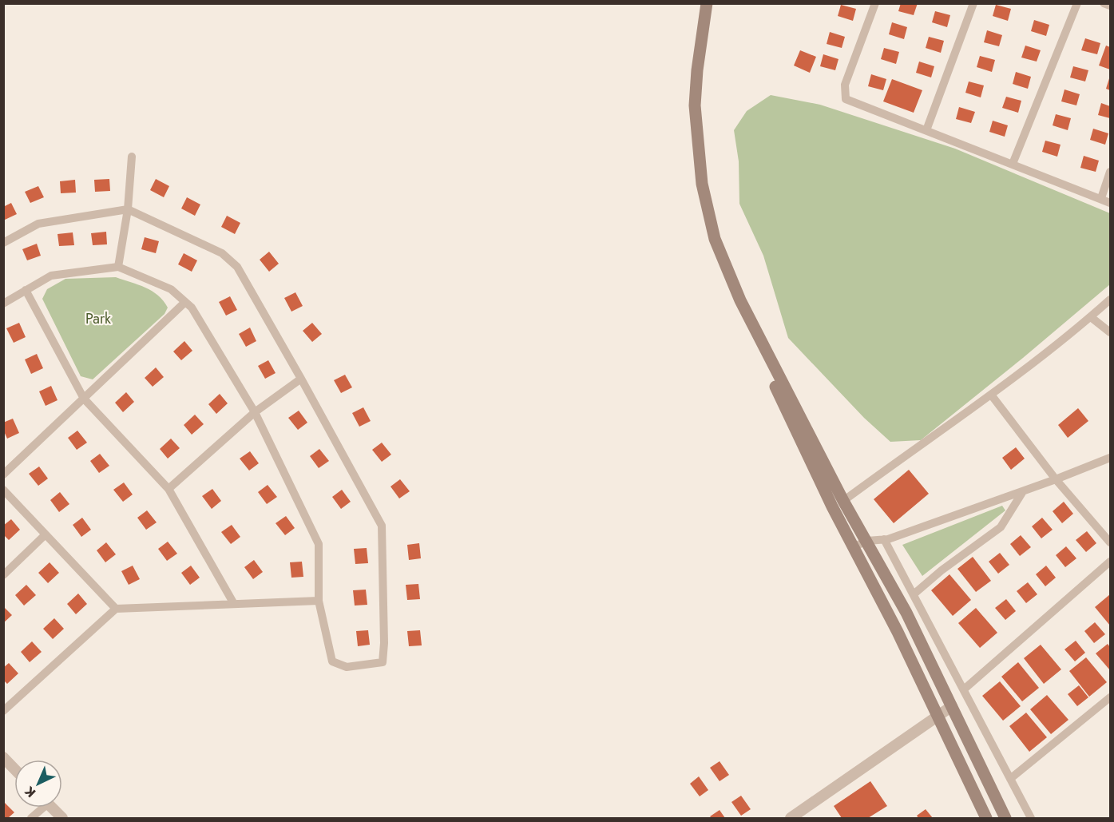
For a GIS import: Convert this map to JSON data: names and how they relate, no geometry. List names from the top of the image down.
{
  "parks": ["Park"],
  "north": "bottom left"
}
